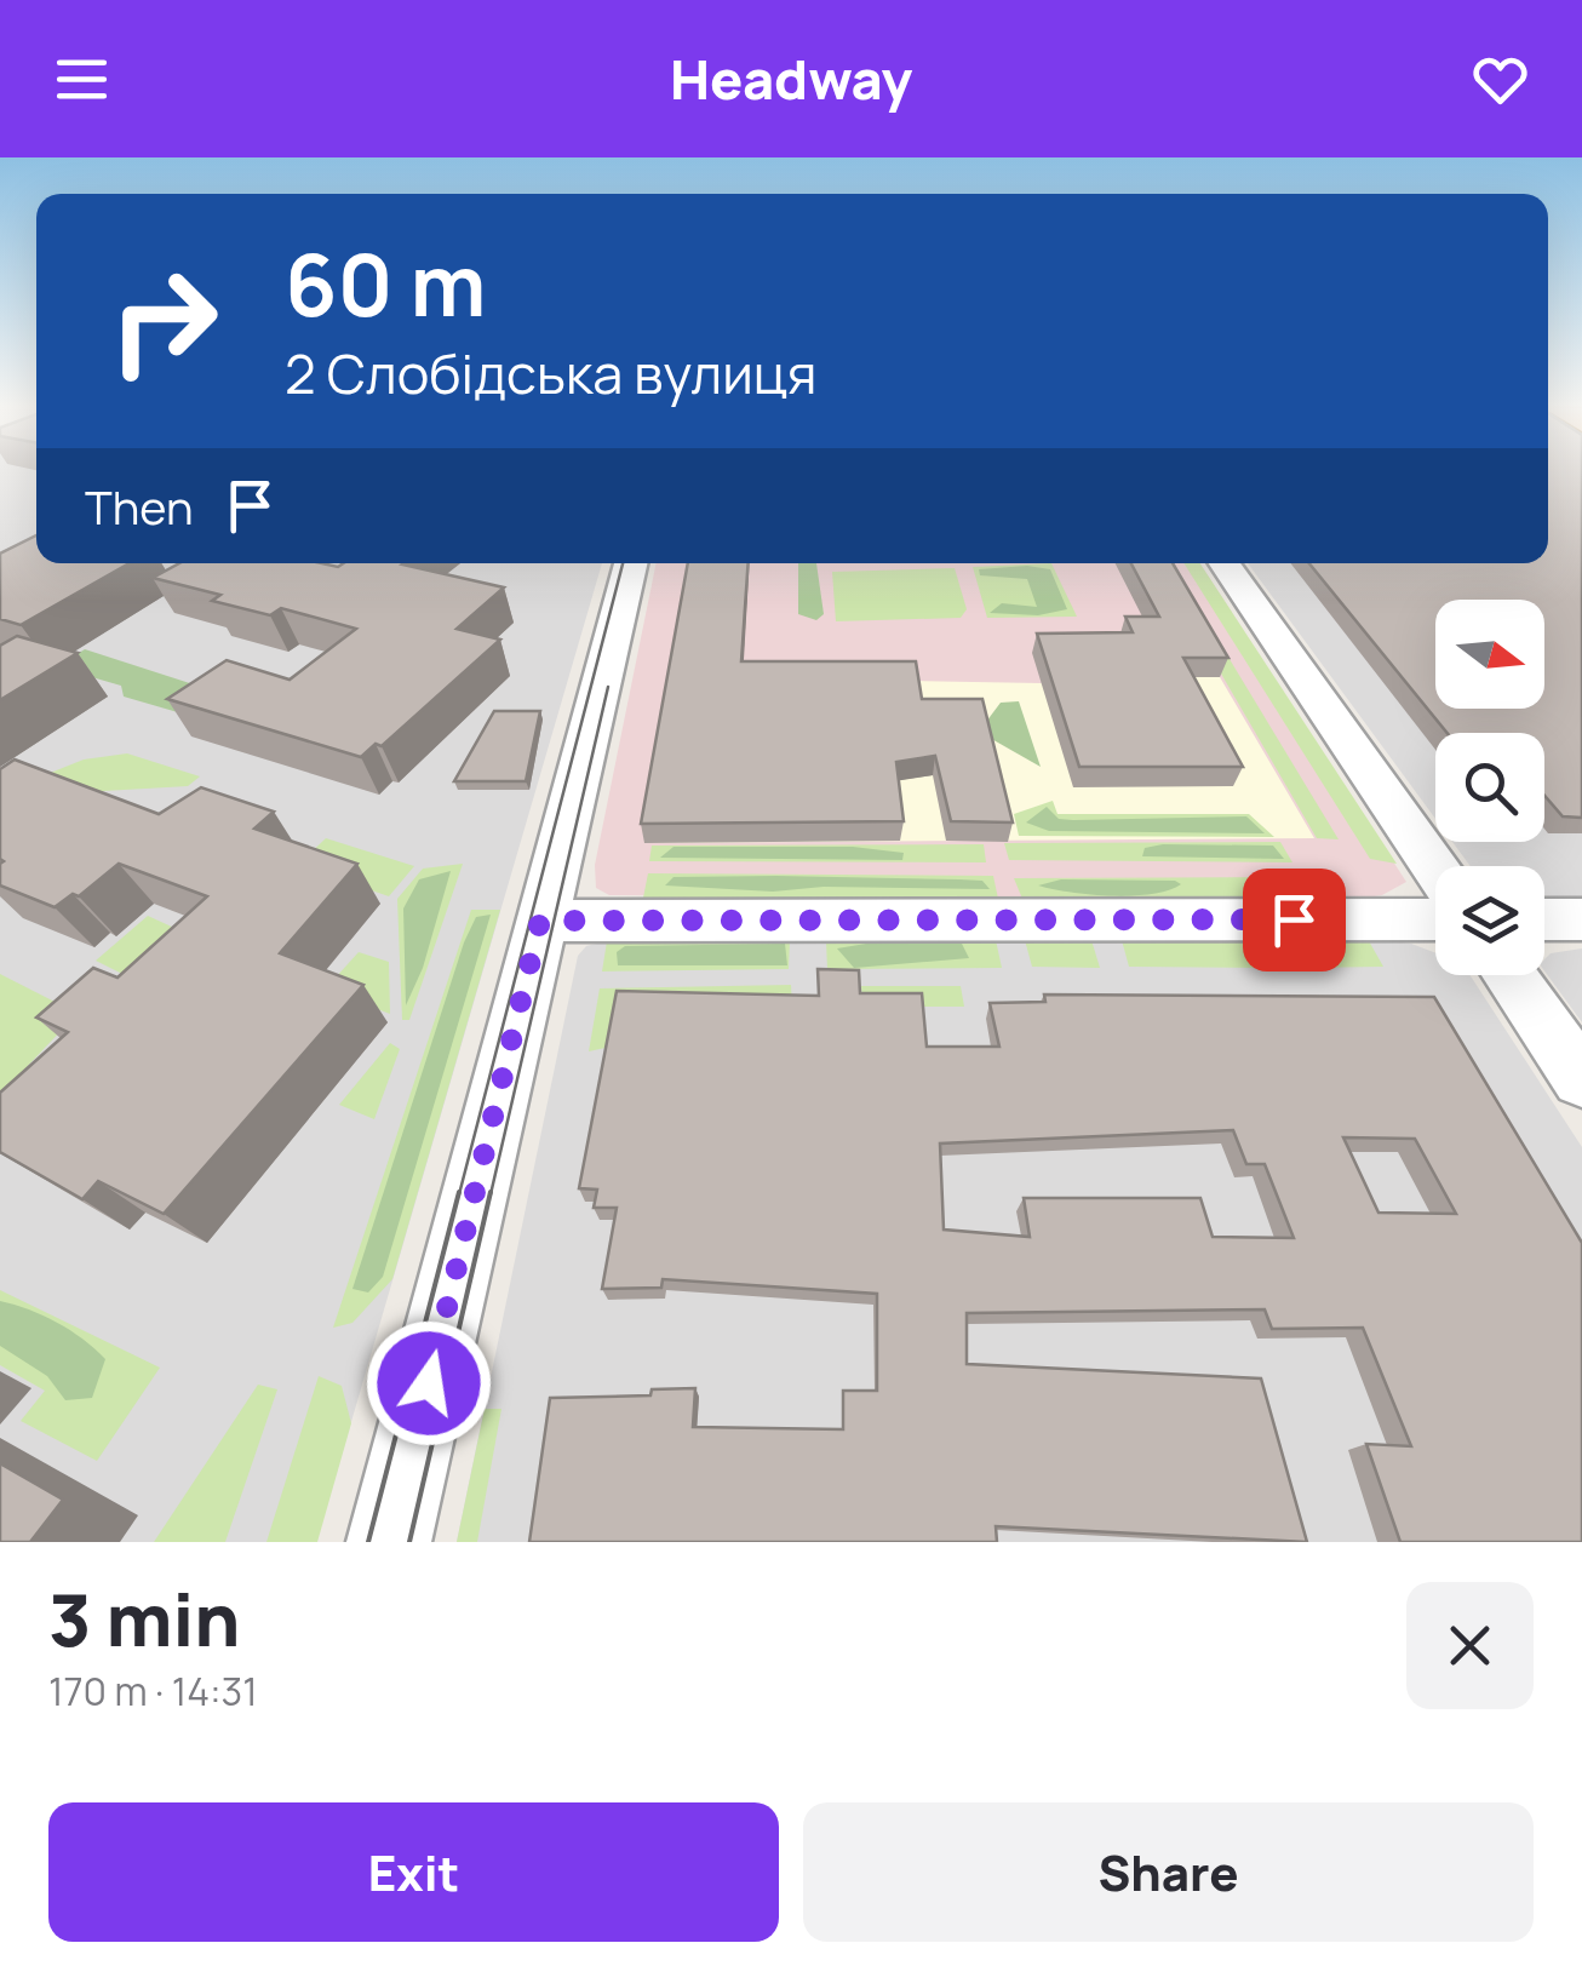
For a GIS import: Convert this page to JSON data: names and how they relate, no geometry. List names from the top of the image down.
{
  "north": "right",
  "page": {
    "header": "Headway",
    "turn": ["60 m", "2 Слобідська вулиця"],
    "then": "Then",
    "heading": ["3 min", "170 m · 14:31"],
    "buttons": ["Exit", "Share"]
  }
}
